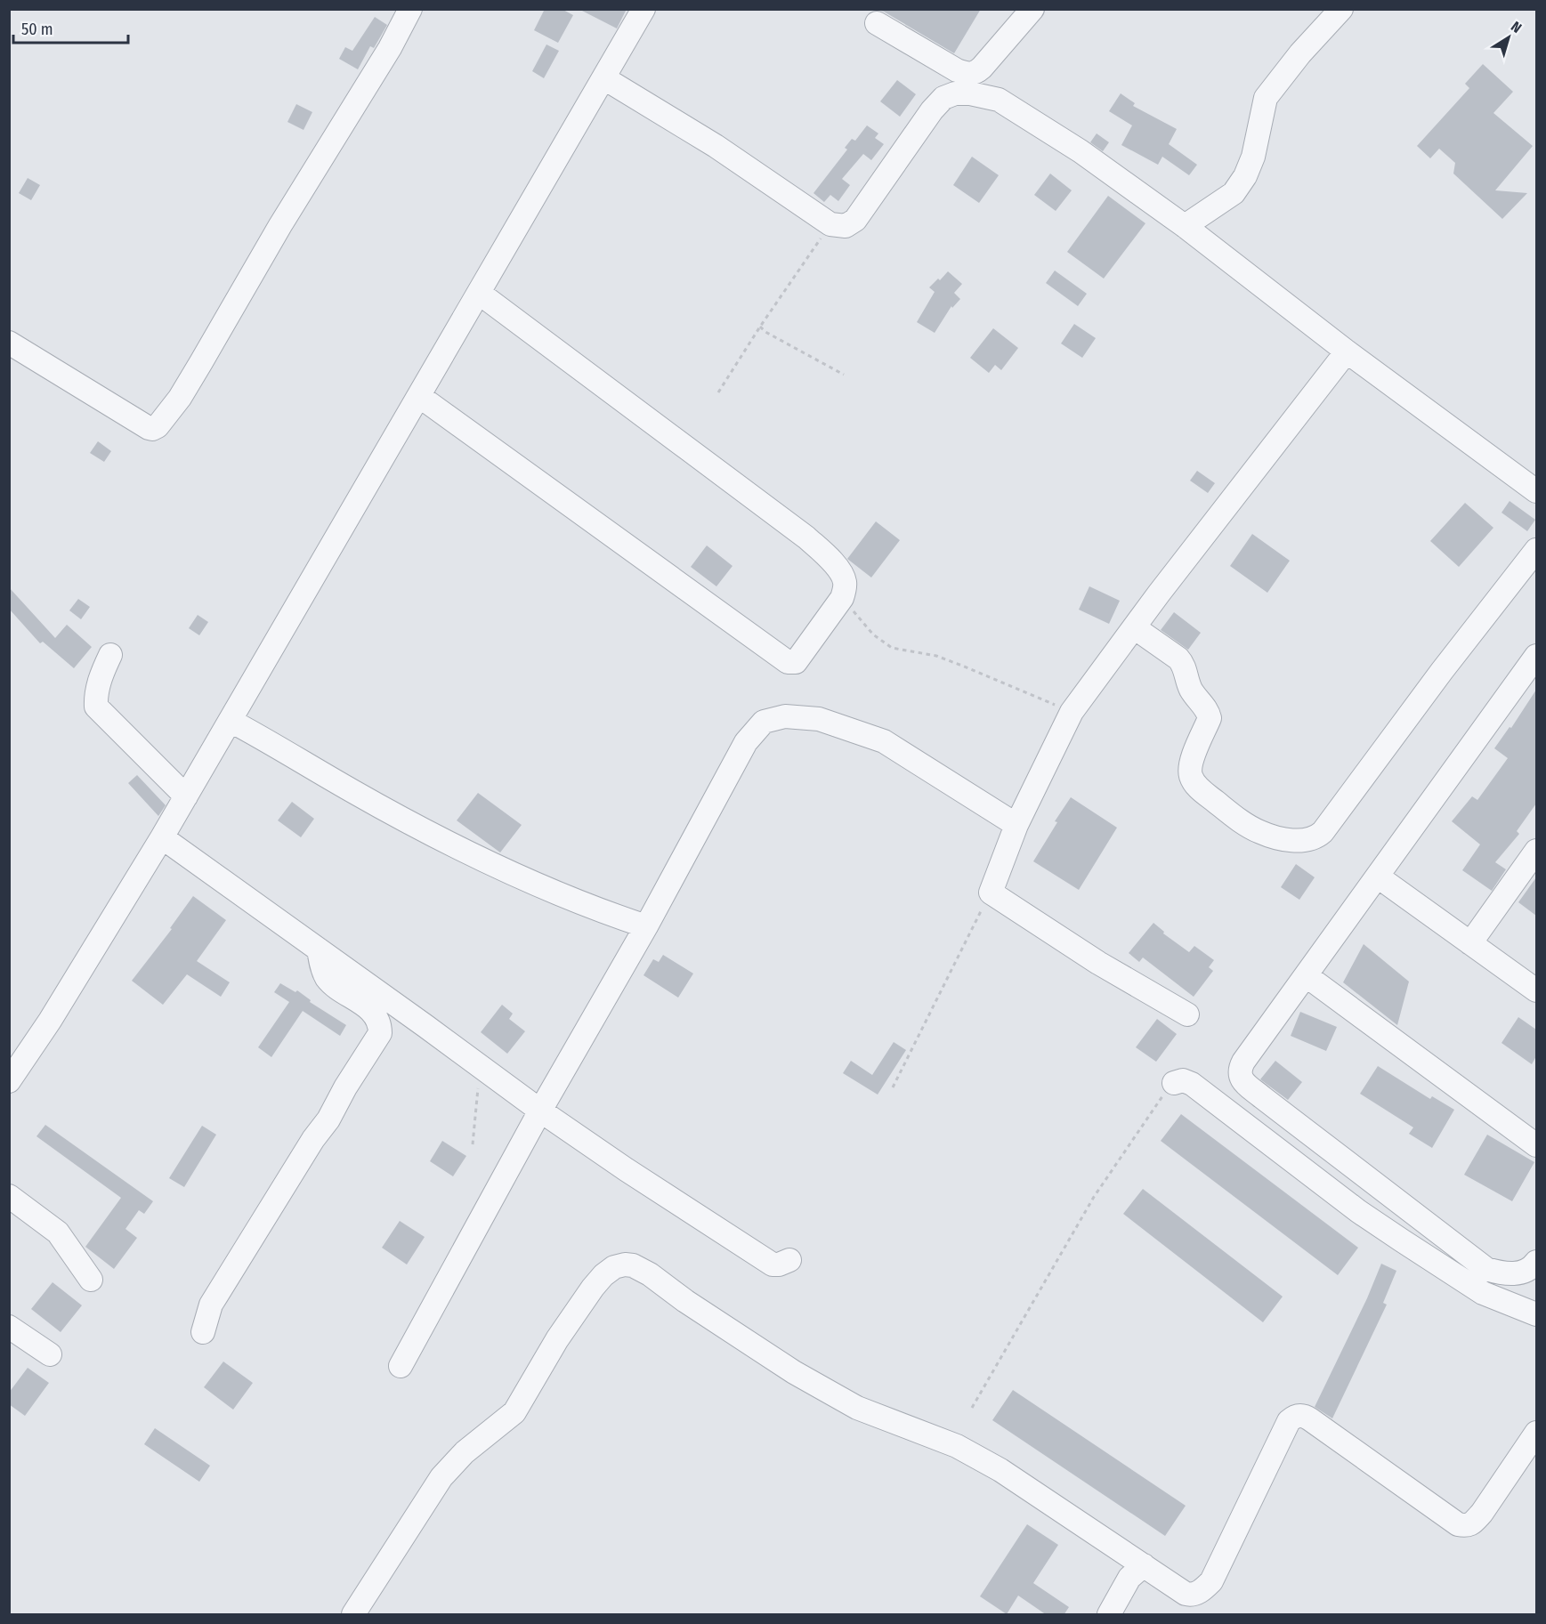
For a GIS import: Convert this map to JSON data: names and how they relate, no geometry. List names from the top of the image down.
{
  "scale_bar": "50 m",
  "north": "top right"
}
